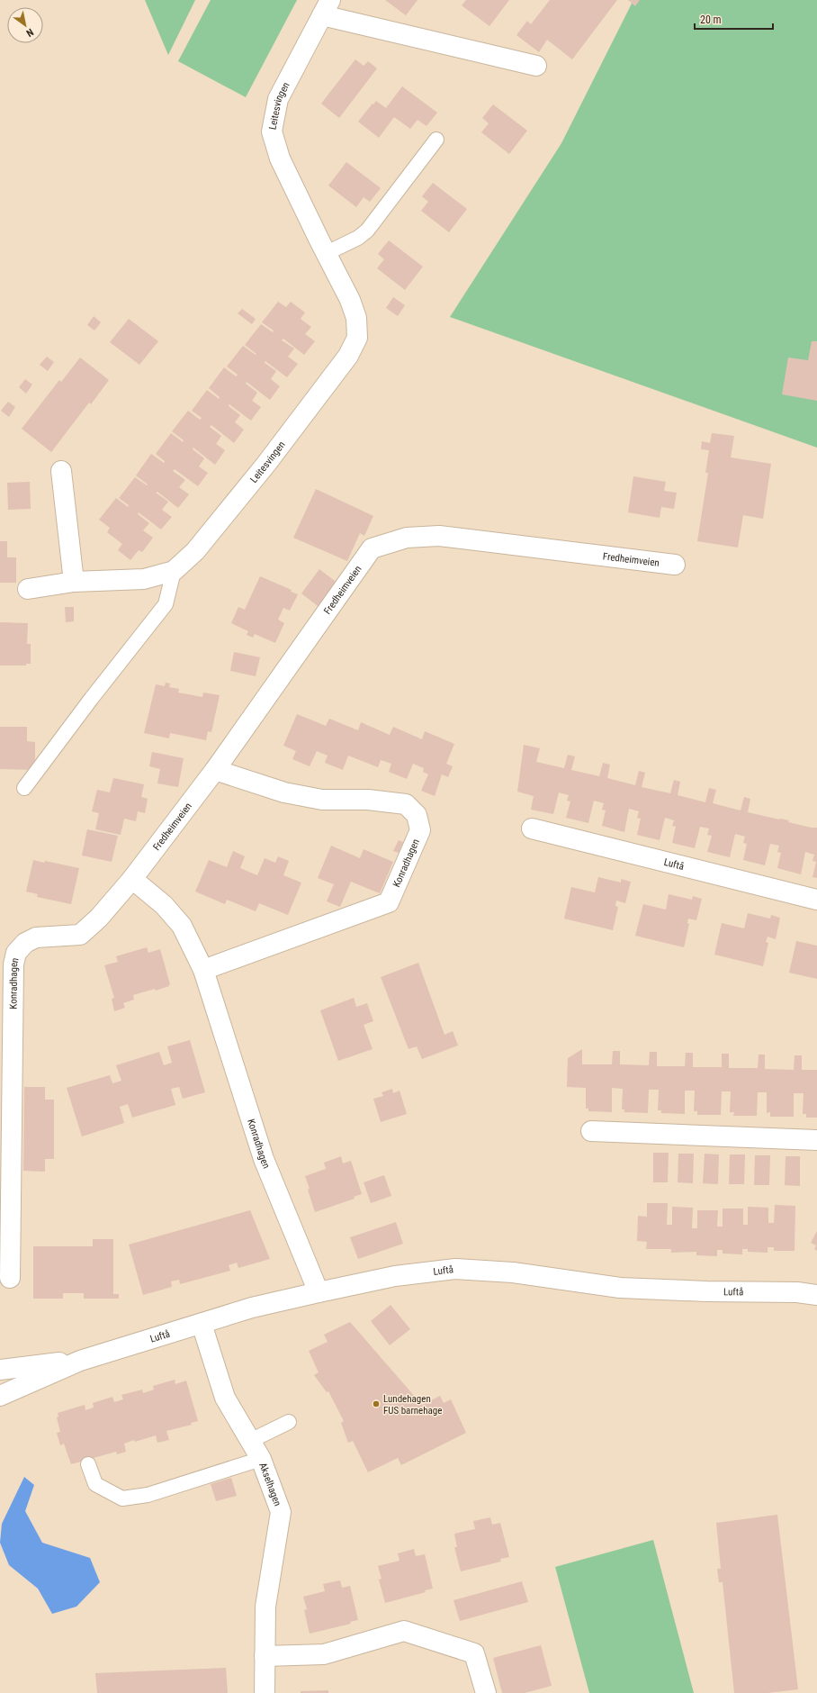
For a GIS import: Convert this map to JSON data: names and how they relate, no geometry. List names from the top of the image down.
{
  "streets": {
    "street": [
      "Leitesvingen",
      "Fredheimveien",
      "Konradhagen",
      "Luftå",
      "Akselhagen"
    ]
  },
  "crossings": [
    ["Fredheimveien", "Konradhagen"],
    ["Konradhagen", "Luftå"],
    ["Luftå", "Akselhagen"]
  ],
  "places": ["Lundehagen FUS barnehage"],
  "scale_bar": "20 m",
  "north": "bottom right"
}
